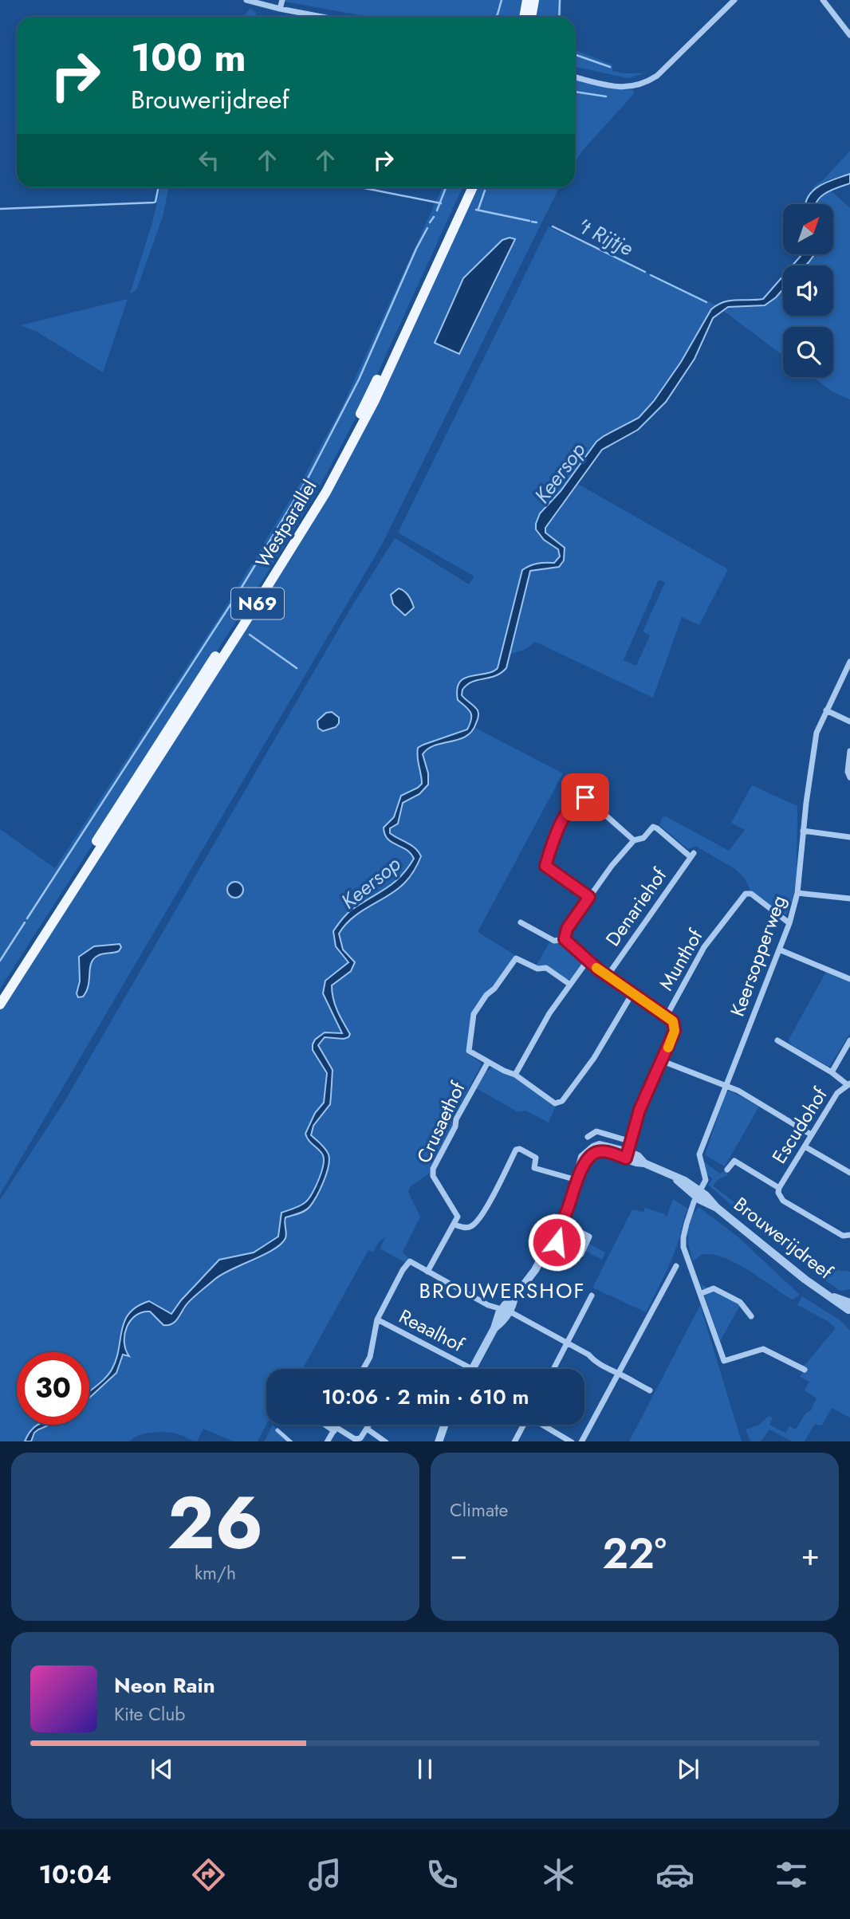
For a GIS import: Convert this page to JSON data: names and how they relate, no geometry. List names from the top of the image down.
{
  "streets": {
    "main road": ["Westparallel", "N69"],
    "street": [
      "Denariehof",
      "Keersopperweg",
      "Munthof",
      "Crusaethof",
      "Escudohof",
      "Brouwerijdreef",
      "Reaalhof"
    ]
  },
  "crossings": [
    ["Keersopperweg", "Brouwerijdreef"],
    ["Munthof", "Brouwerijdreef"],
    ["Brouwerijdreef", "Reaalhof"]
  ],
  "districts": ["BROUWERSHOF"],
  "water": ["'t Rijtje", "Keersop"],
  "north": "top right",
  "page": {
    "turn": ["100 m", "Brouwerijdreef"],
    "limit": "30",
    "trip": "10:06 · 2 min · 610 m",
    "tile": [
      ["26", "km/h"],
      "Climate"
    ],
    "heat": ["−", "22°", "+"],
    "song": ["Neon Rain", "Kite Club"],
    "tabs": "10:04"
  }
}
